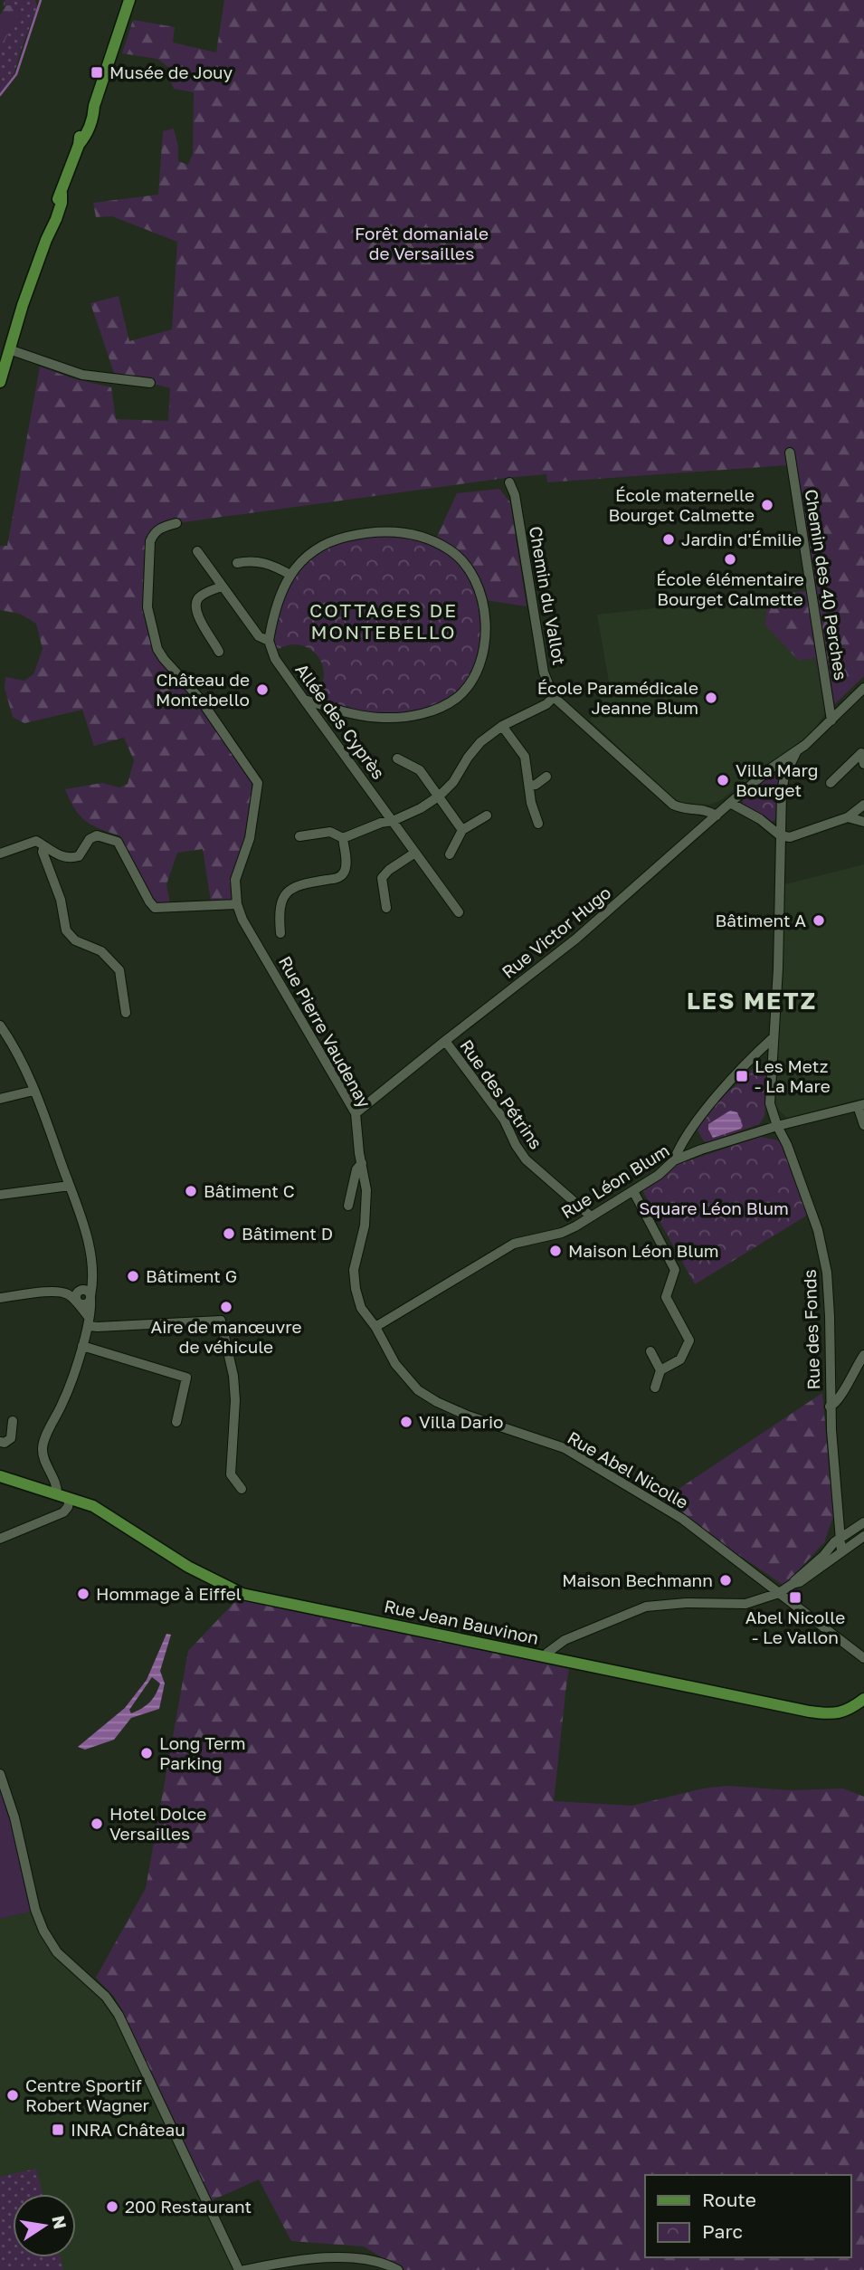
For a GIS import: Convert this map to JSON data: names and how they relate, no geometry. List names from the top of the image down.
{
  "streets": {
    "main road": ["Rue Jean Bauvinon"],
    "street": [
      "Chemin des 40 Perches",
      "Chemin du Vallot",
      "Allée des Cyprès",
      "Rue Victor Hugo",
      "Rue Pierre Vaudenay",
      "Rue des Pétrins",
      "Rue Léon Blum",
      "Rue des Fonds",
      "Rue Abel Nicolle"
    ]
  },
  "crossings": [
    ["Chemin du Vallot", "Rue Victor Hugo"],
    ["Rue Victor Hugo", "Rue Pierre Vaudenay"],
    ["Rue Victor Hugo", "Rue des Pétrins"],
    ["Rue Pierre Vaudenay", "Rue Léon Blum"],
    ["Rue Pierre Vaudenay", "Rue Abel Nicolle"],
    ["Rue des Pétrins", "Rue Léon Blum"],
    ["Rue Léon Blum", "Rue des Fonds"],
    ["Rue Léon Blum", "Rue Abel Nicolle"]
  ],
  "districts": ["COTTAGES DE MONTEBELLO", "LES METZ"],
  "parks": ["Forêt domaniale de Versailles", "Square Léon Blum"],
  "places": {
    "transit": [
      "Musée de Jouy",
      "Les Metz - La Mare",
      "Abel Nicolle - Le Vallon",
      "INRA Château"
    ],
    "other": [
      "École maternelle Bourget Calmette",
      "Jardin d'Émilie",
      "École élémentaire Bourget Calmette",
      "Château de Montebello",
      "École Paramédicale Jeanne Blum",
      "Villa Marg Bourget",
      "Bâtiment A",
      "Bâtiment C",
      "Bâtiment D",
      "Maison Léon Blum",
      "Bâtiment G",
      "Aire de manœuvre de véhicule",
      "Villa Dario",
      "Maison Bechmann",
      "Hommage à Eiffel",
      "Long Term Parking",
      "Hotel Dolce Versailles",
      "Centre Sportif Robert Wagner",
      "200 Restaurant"
    ]
  },
  "legend": ["Route", "Parc"],
  "north": "right"
}
